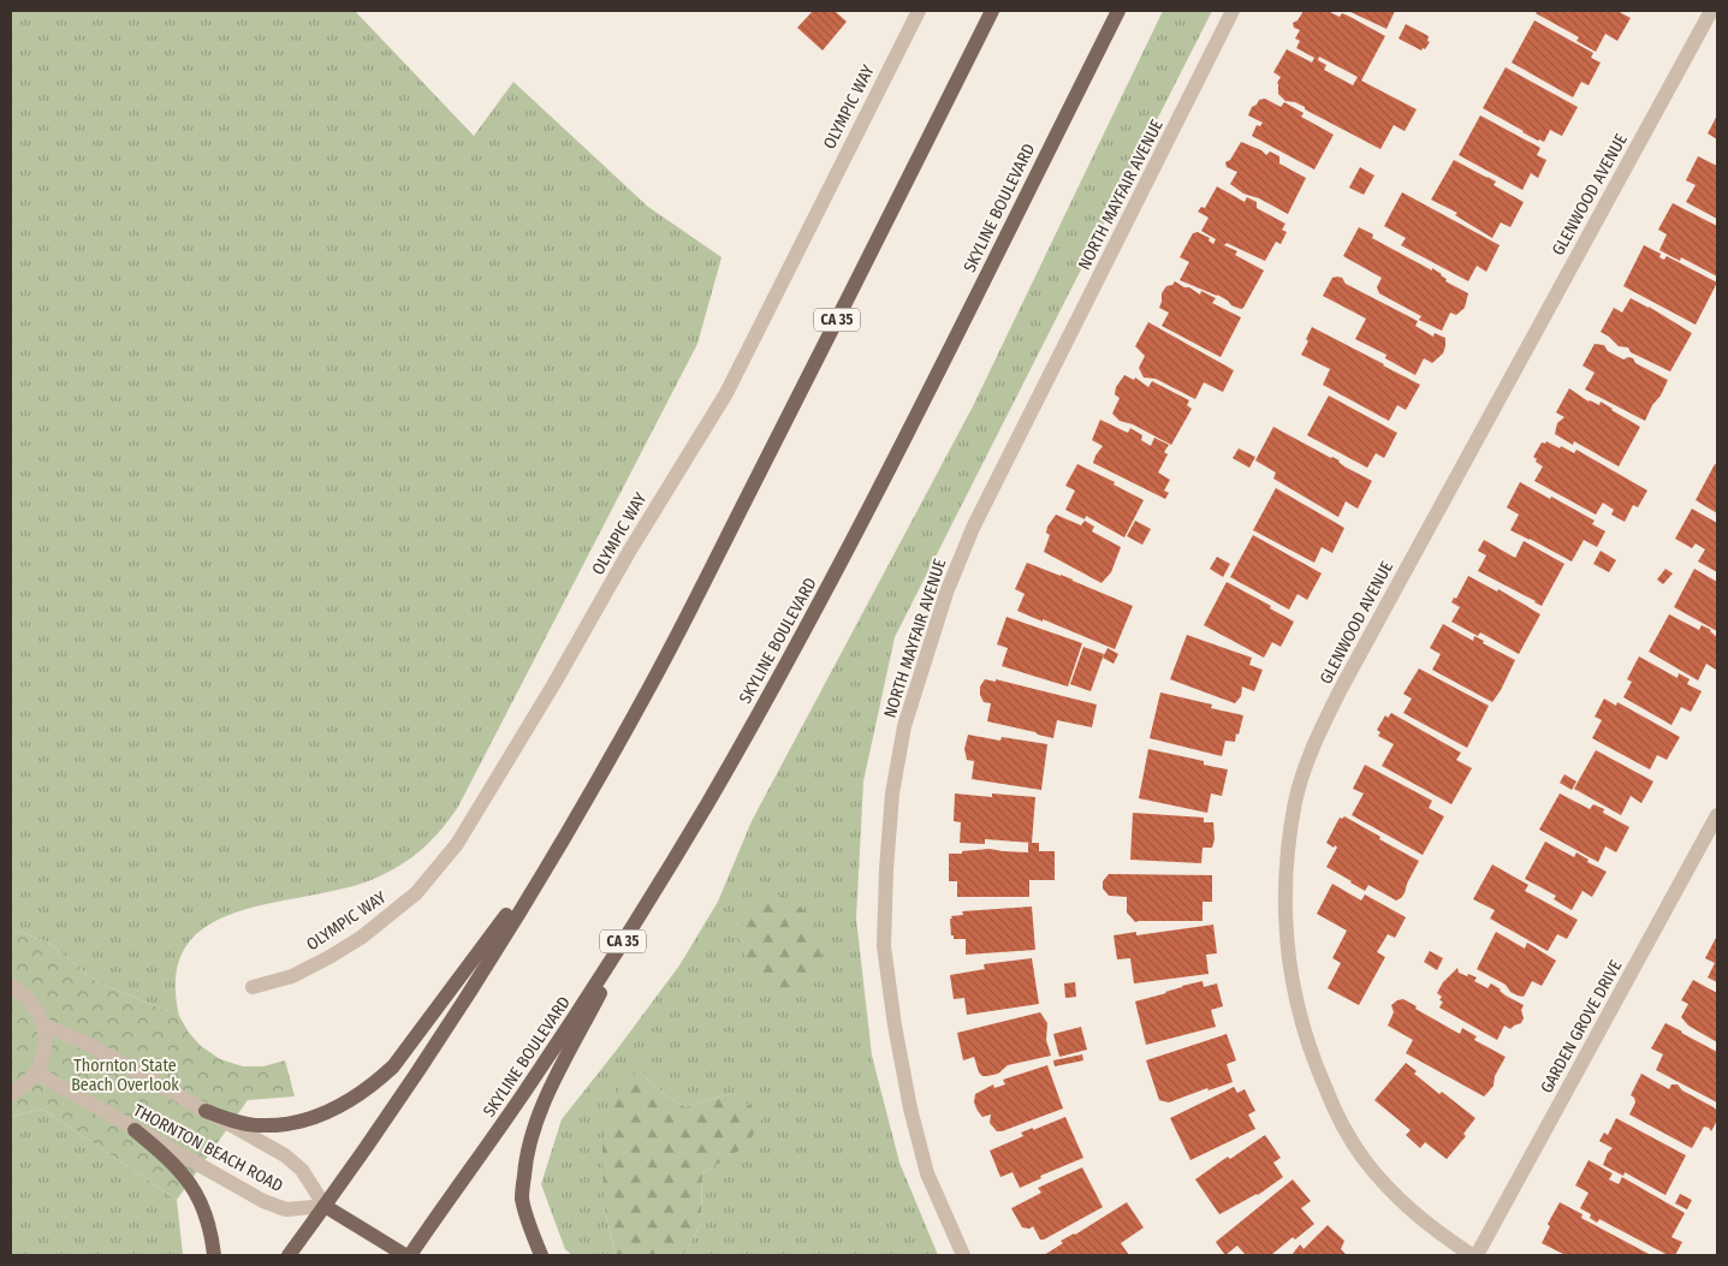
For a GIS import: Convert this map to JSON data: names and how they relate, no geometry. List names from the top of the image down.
{
  "streets": {
    "main road": ["SKYLINE BOULEVARD", "CA 35"],
    "street": [
      "OLYMPIC WAY",
      "NORTH MAYFAIR AVENUE",
      "GLENWOOD AVENUE",
      "GARDEN GROVE DRIVE",
      "THORNTON BEACH ROAD"
    ]
  },
  "crossings": [
    ["CA 35", "THORNTON BEACH ROAD"]
  ],
  "parks": ["Thornton State Beach Overlook"]
}
